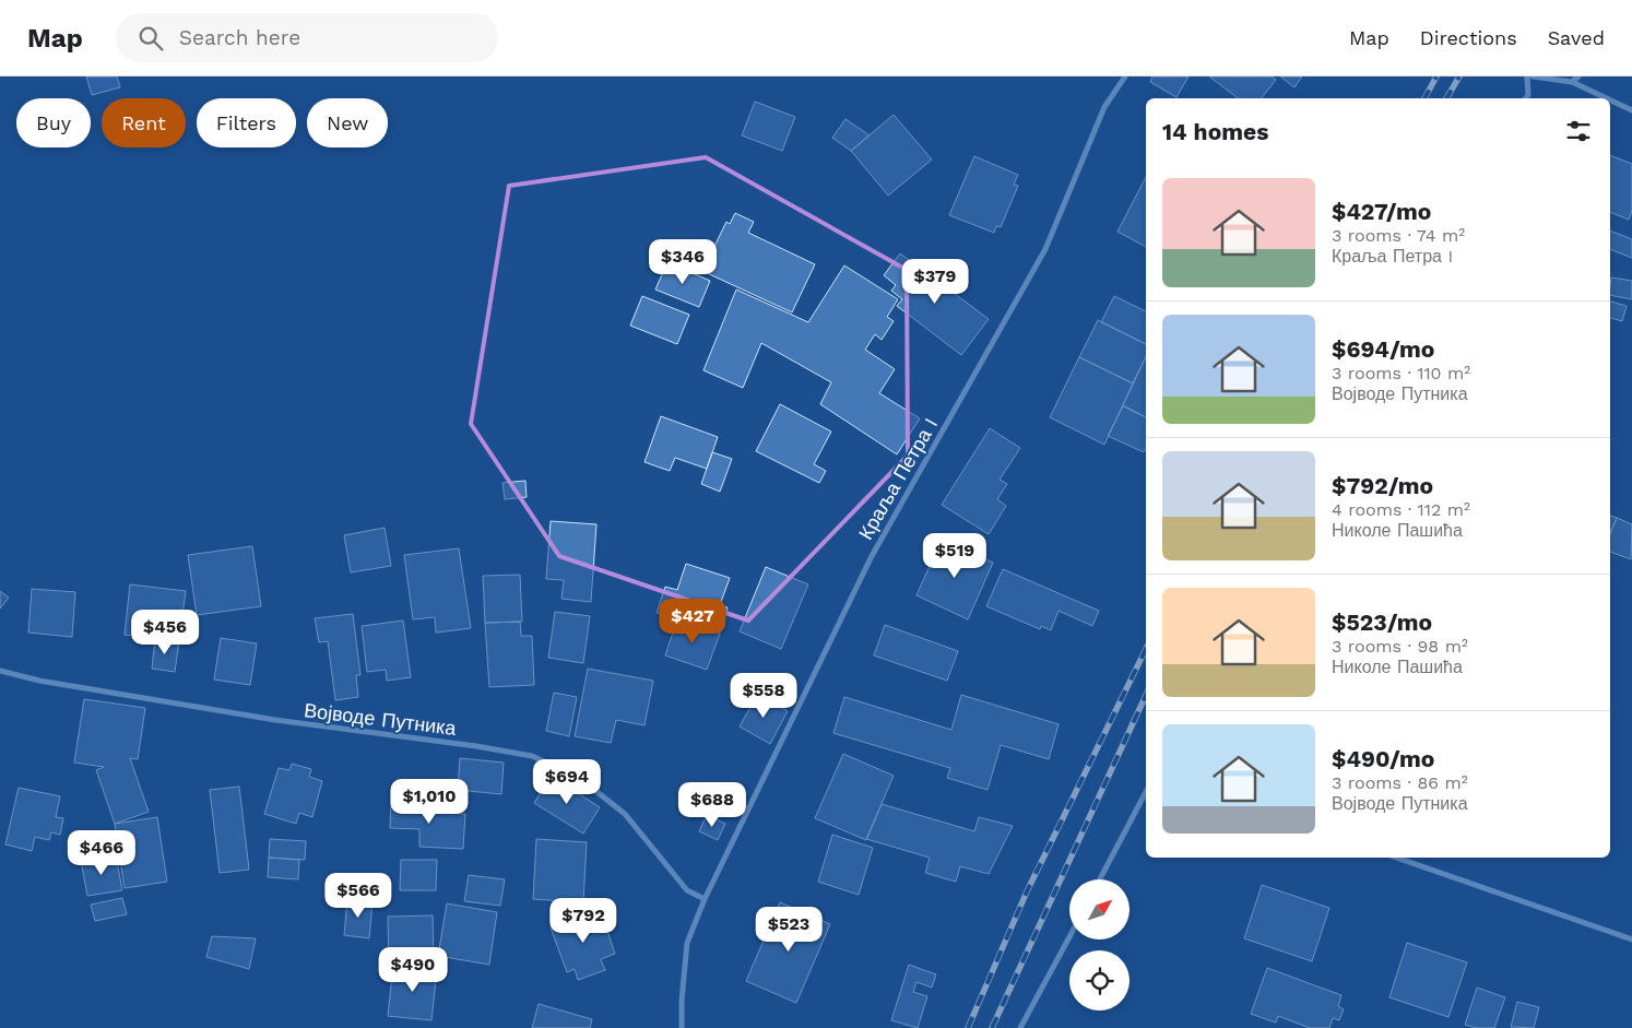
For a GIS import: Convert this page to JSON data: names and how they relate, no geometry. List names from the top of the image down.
{
  "streets": {
    "street": ["Краља Петра I", "Војводе Путника"]
  },
  "crossings": [
    ["Краља Петра I", "Војводе Путника"]
  ],
  "north": "top right",
  "page": {
    "header": "Map",
    "search": "Search here",
    "nav": ["Map", "Directions", "Saved"],
    "chip": [
      "Buy",
      "Rent",
      "Filters",
      "New"
    ],
    "heading": "14 homes",
    "list": [
      {
        "name": "$427/mo",
        "note": "3 rooms · 74 m² · Краља Петра I"
      },
      {
        "name": "$694/mo",
        "note": "3 rooms · 110 m² · Војводе Путника"
      },
      {
        "name": "$792/mo",
        "note": "4 rooms · 112 m² · Николе Пашића"
      },
      {
        "name": "$523/mo",
        "note": "3 rooms · 98 m² · Николе Пашића"
      },
      {
        "name": "$490/mo",
        "note": "3 rooms · 86 m² · Војводе Путника"
      }
    ],
    "price": [
      "$346",
      "$379",
      "$519",
      "$427",
      "$456",
      "$558",
      "$694",
      "$1,010",
      "$688",
      "$466",
      "$566",
      "$792",
      "$523",
      "$490"
    ]
  }
}
